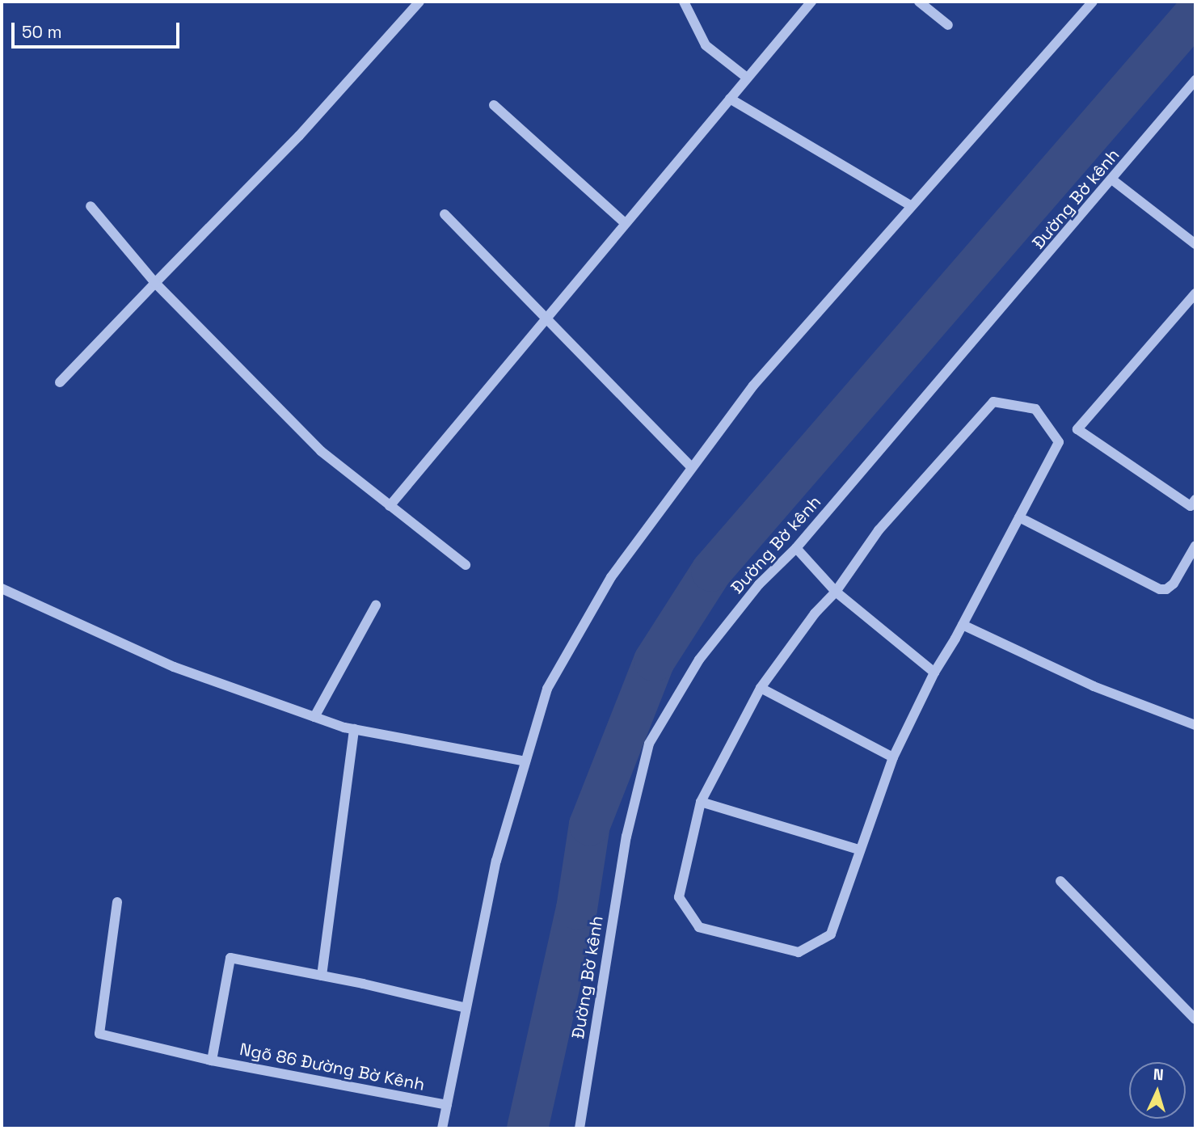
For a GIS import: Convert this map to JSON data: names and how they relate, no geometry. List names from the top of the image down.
{
  "streets": {
    "street": ["Đường Bờ kênh", "Ngõ 86 Đường Bờ Kênh"]
  },
  "scale_bar": "50 m",
  "north": "top"
}
